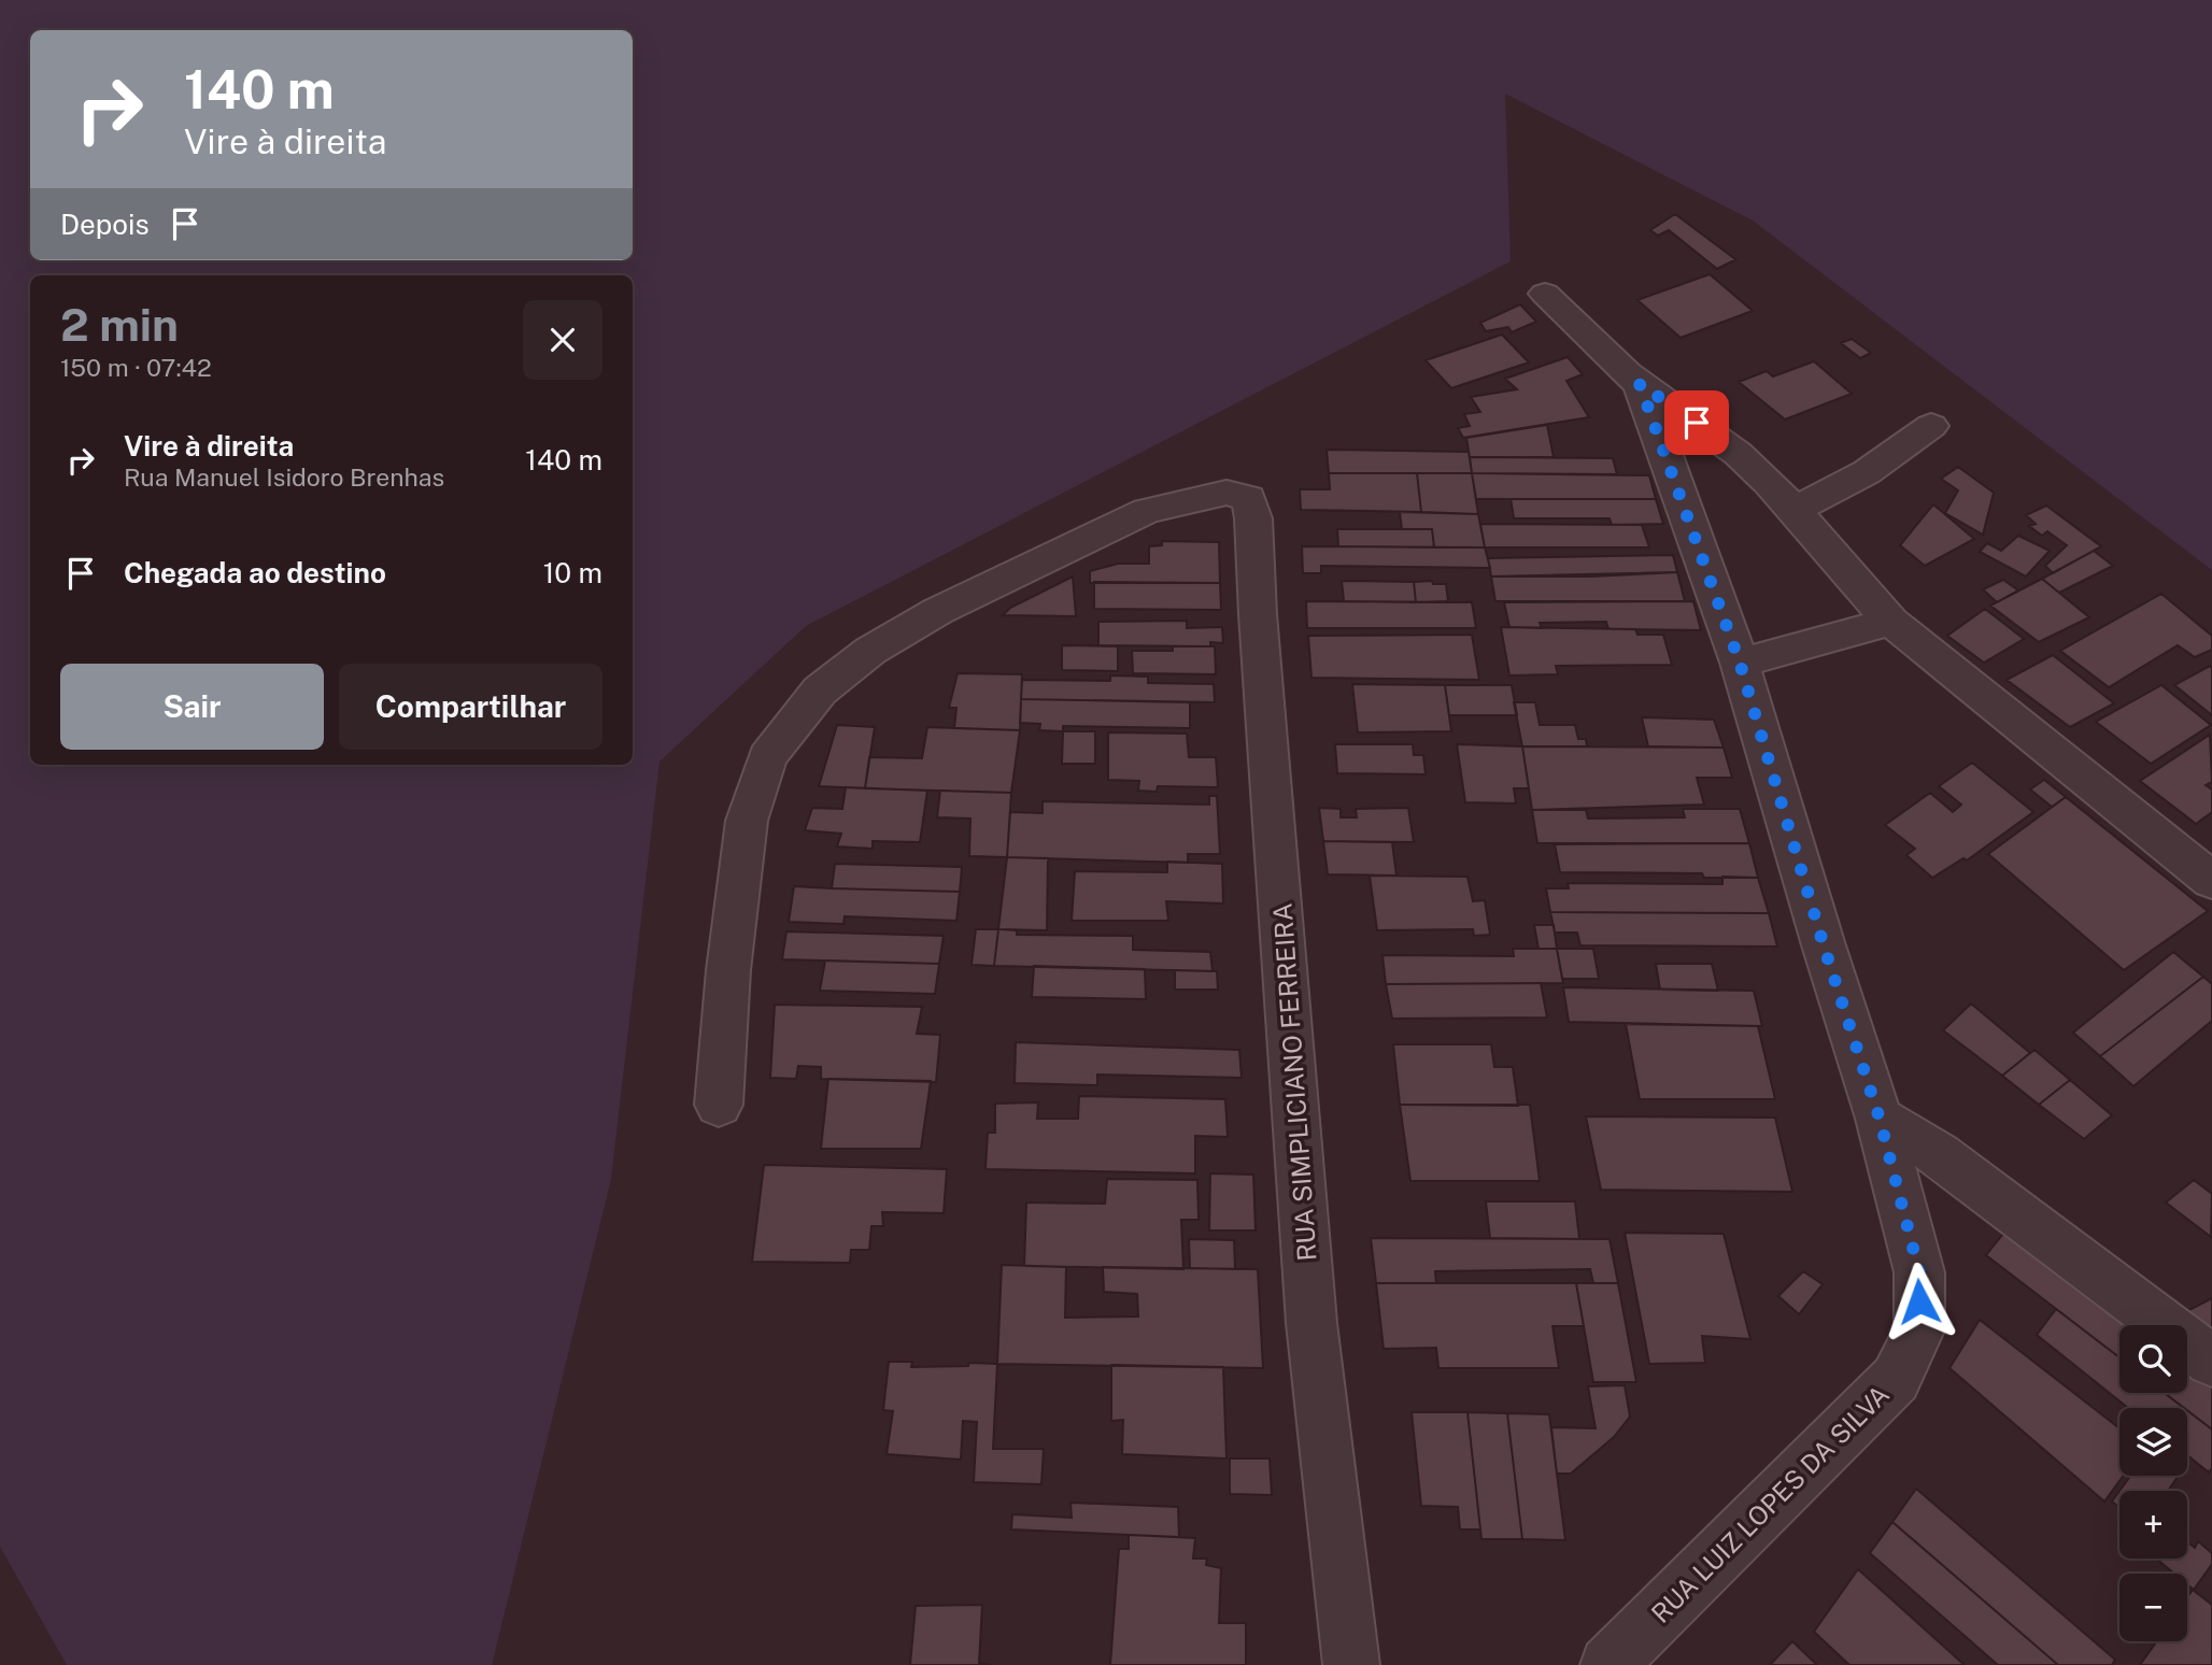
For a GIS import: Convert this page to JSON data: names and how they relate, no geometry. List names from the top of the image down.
{
  "streets": {
    "street": ["RUA SIMPLICIANO FERREIRA", "RUA LUIZ LOPES DA SILVA"]
  },
  "page": {
    "turn": ["140 m", "Vire à direita"],
    "then": "Depois",
    "heading": ["2 min", "150 m · 07:42"],
    "list": [
      {
        "name": "Vire à direita",
        "note": "Rua Manuel Isidoro Brenhas",
        "value": "140 m"
      },
      {
        "name": "Chegada ao destino",
        "value": "10 m"
      }
    ],
    "buttons": ["Sair", "Compartilhar"],
    "map_buttons": ["+", "−"]
  }
}
